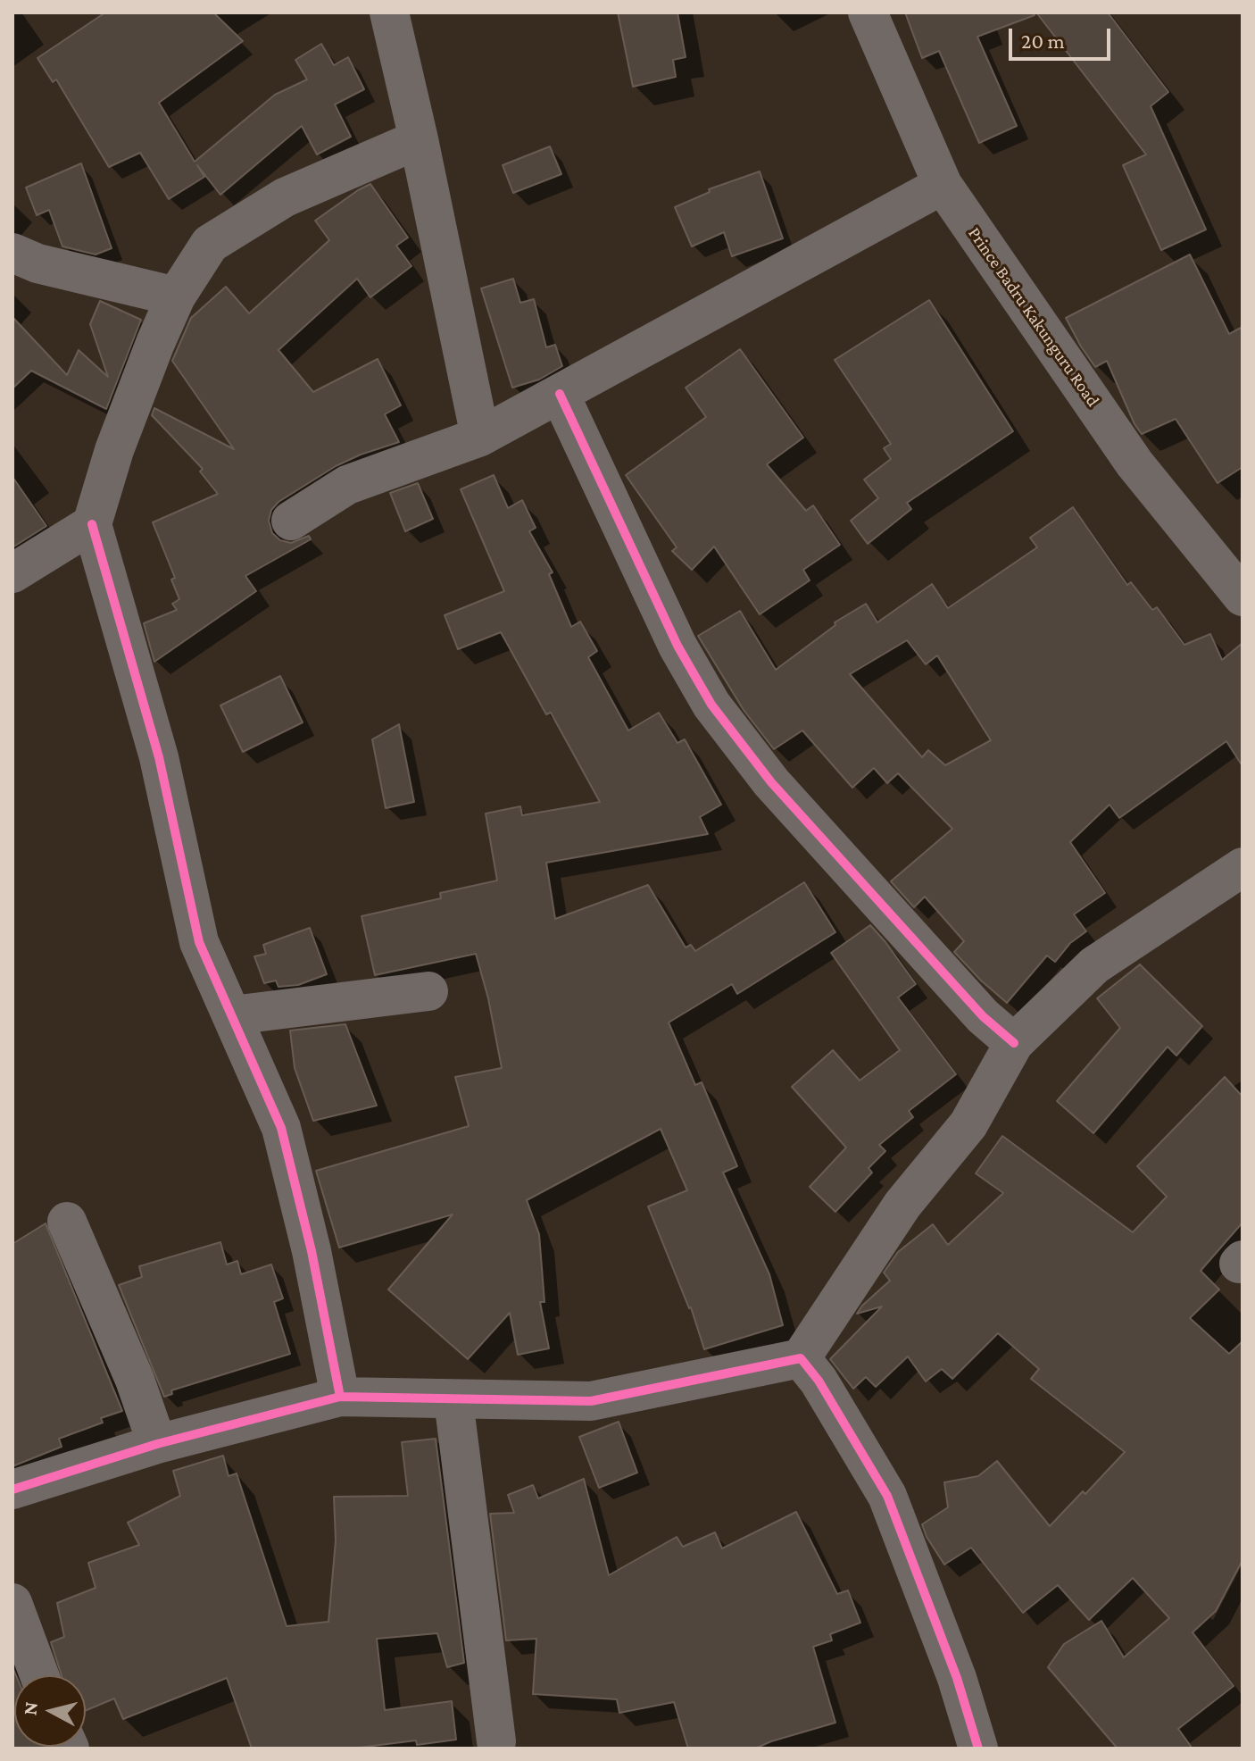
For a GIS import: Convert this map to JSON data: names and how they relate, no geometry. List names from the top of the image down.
{
  "streets": {
    "street": ["Prince Badru Kakunguru Road"]
  },
  "scale_bar": "20 m",
  "north": "left"
}
